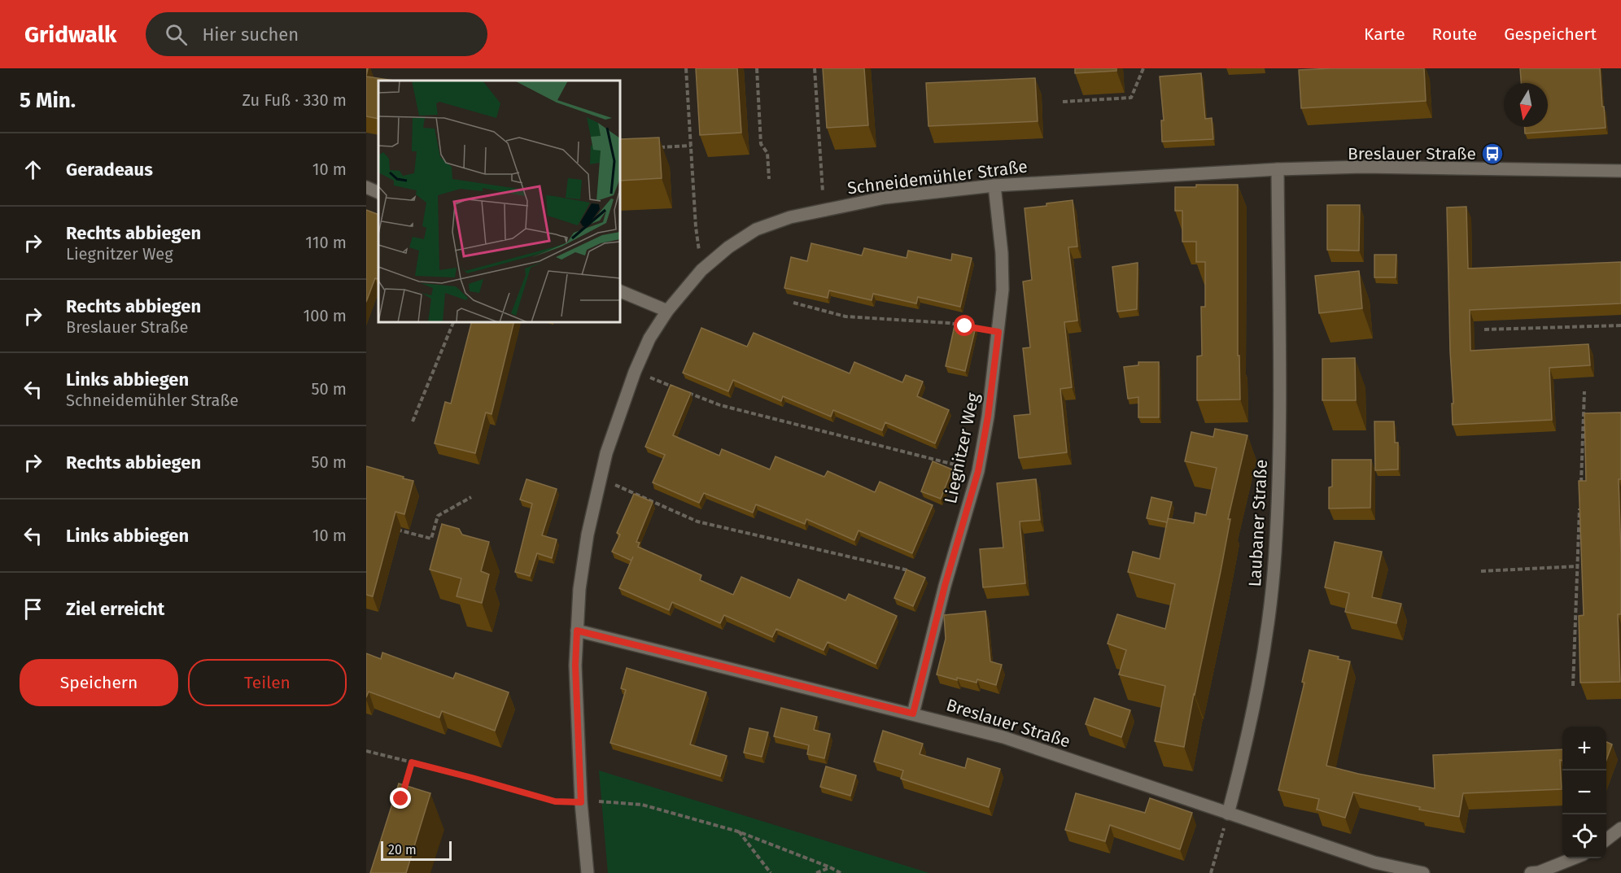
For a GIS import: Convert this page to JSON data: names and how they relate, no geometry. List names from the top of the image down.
{
  "streets": {
    "street": [
      "Schneidemühler Straße",
      "Liegnitzer Weg",
      "Laubaner Straße",
      "Breslauer Straße"
    ]
  },
  "crossings": [
    ["Schneidemühler Straße", "Liegnitzer Weg"],
    ["Schneidemühler Straße", "Laubaner Straße"],
    ["Schneidemühler Straße", "Breslauer Straße"],
    ["Liegnitzer Weg", "Breslauer Straße"],
    ["Laubaner Straße", "Breslauer Straße"]
  ],
  "places": {
    "bus stop": ["Breslauer Straße"]
  },
  "scale_bar": "20 m",
  "north": "bottom",
  "page": {
    "header": "Gridwalk",
    "search": "Hier suchen",
    "nav": ["Karte", "Route", "Gespeichert"],
    "heading": ["5 Min.", "Zu Fuß · 330 m"],
    "list": [
      ["Geradeaus", "10 m"],
      ["Rechts abbiegen", "Liegnitzer Weg", "110 m"],
      ["Rechts abbiegen", "Breslauer Straße", "100 m"],
      ["Links abbiegen", "Schneidemühler Straße", "50 m"],
      ["Rechts abbiegen", "50 m"],
      ["Links abbiegen", "10 m"],
      "Ziel erreicht"
    ],
    "buttons": ["Speichern", "Teilen"],
    "map_buttons": ["+", "−"],
    "scale": "20 m"
  }
}
